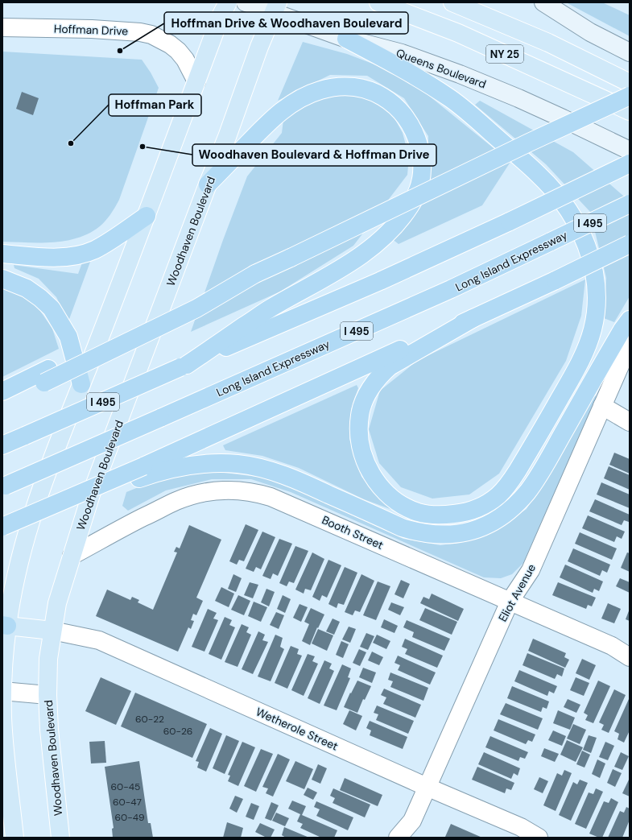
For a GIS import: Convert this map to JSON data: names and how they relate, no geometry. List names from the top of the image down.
{
  "streets": {
    "highway": ["I 495", "Long Island Expressway"],
    "main road": ["NY 25", "Woodhaven Boulevard"],
    "street": [
      "Hoffman Drive",
      "Queens Boulevard",
      "Booth Street",
      "Eliot Avenue",
      "Wetherole Street"
    ]
  },
  "crossings": [
    ["Queens Boulevard", "Woodhaven Boulevard"],
    ["Woodhaven Boulevard", "Booth Street"],
    ["Woodhaven Boulevard", "Wetherole Street"],
    ["Booth Street", "Eliot Avenue"],
    ["Eliot Avenue", "Wetherole Street"]
  ],
  "places": ["Hoffman Drive & Woodhaven Boulevard", "Hoffman Park", "Woodhaven Boulevard & Hoffman Drive"],
  "house_numbers": [
    "60-22",
    "60-26",
    "60-45",
    "60-47",
    "60-49"
  ]
}
